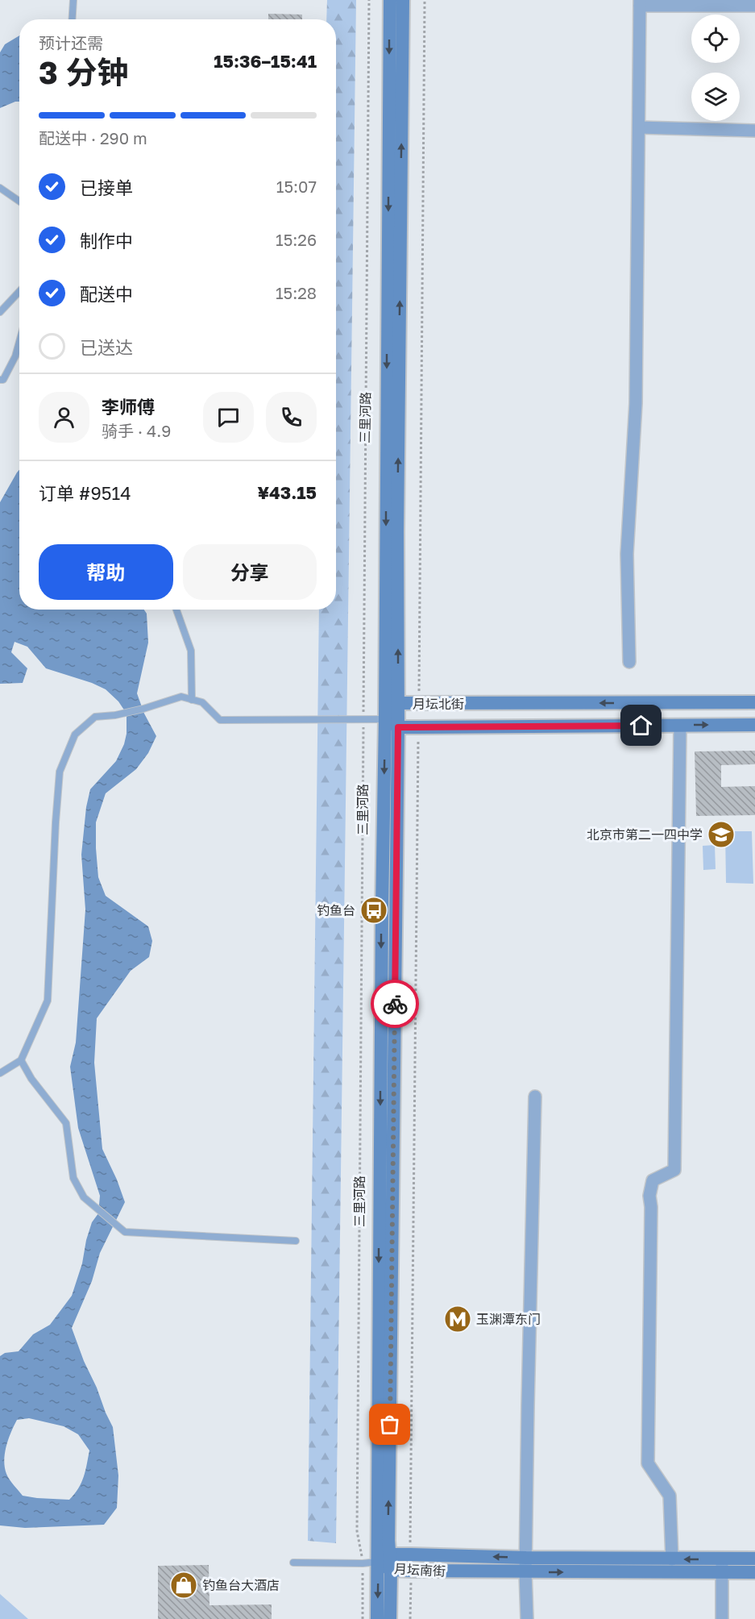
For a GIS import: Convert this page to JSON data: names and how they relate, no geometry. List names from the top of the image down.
{
  "streets": {
    "main road": ["三里河路", "月坛北街", "月坛南街"]
  },
  "crossings": [
    ["三里河路", "月坛北街"],
    ["三里河路", "月坛南街"]
  ],
  "places": {
    "school or university": ["北京市第二一四中学"],
    "bus stop": ["钓鱼台"],
    "metro station": ["玉渊潭东门"],
    "shop": ["钓鱼台大酒店"]
  },
  "page": {
    "heading": ["3 分钟", "预计还需", "15:36–15:41"],
    "panel": [
      "李师傅",
      "骑手 · 4.9",
      "订单 #9514",
      "¥43.15"
    ],
    "bar": "配送中 · 290 m",
    "list": [
      ["已接单", "15:07"],
      ["制作中", "15:26"],
      ["配送中", "15:28"],
      "已送达"
    ],
    "buttons": ["帮助", "分享"]
  }
}
